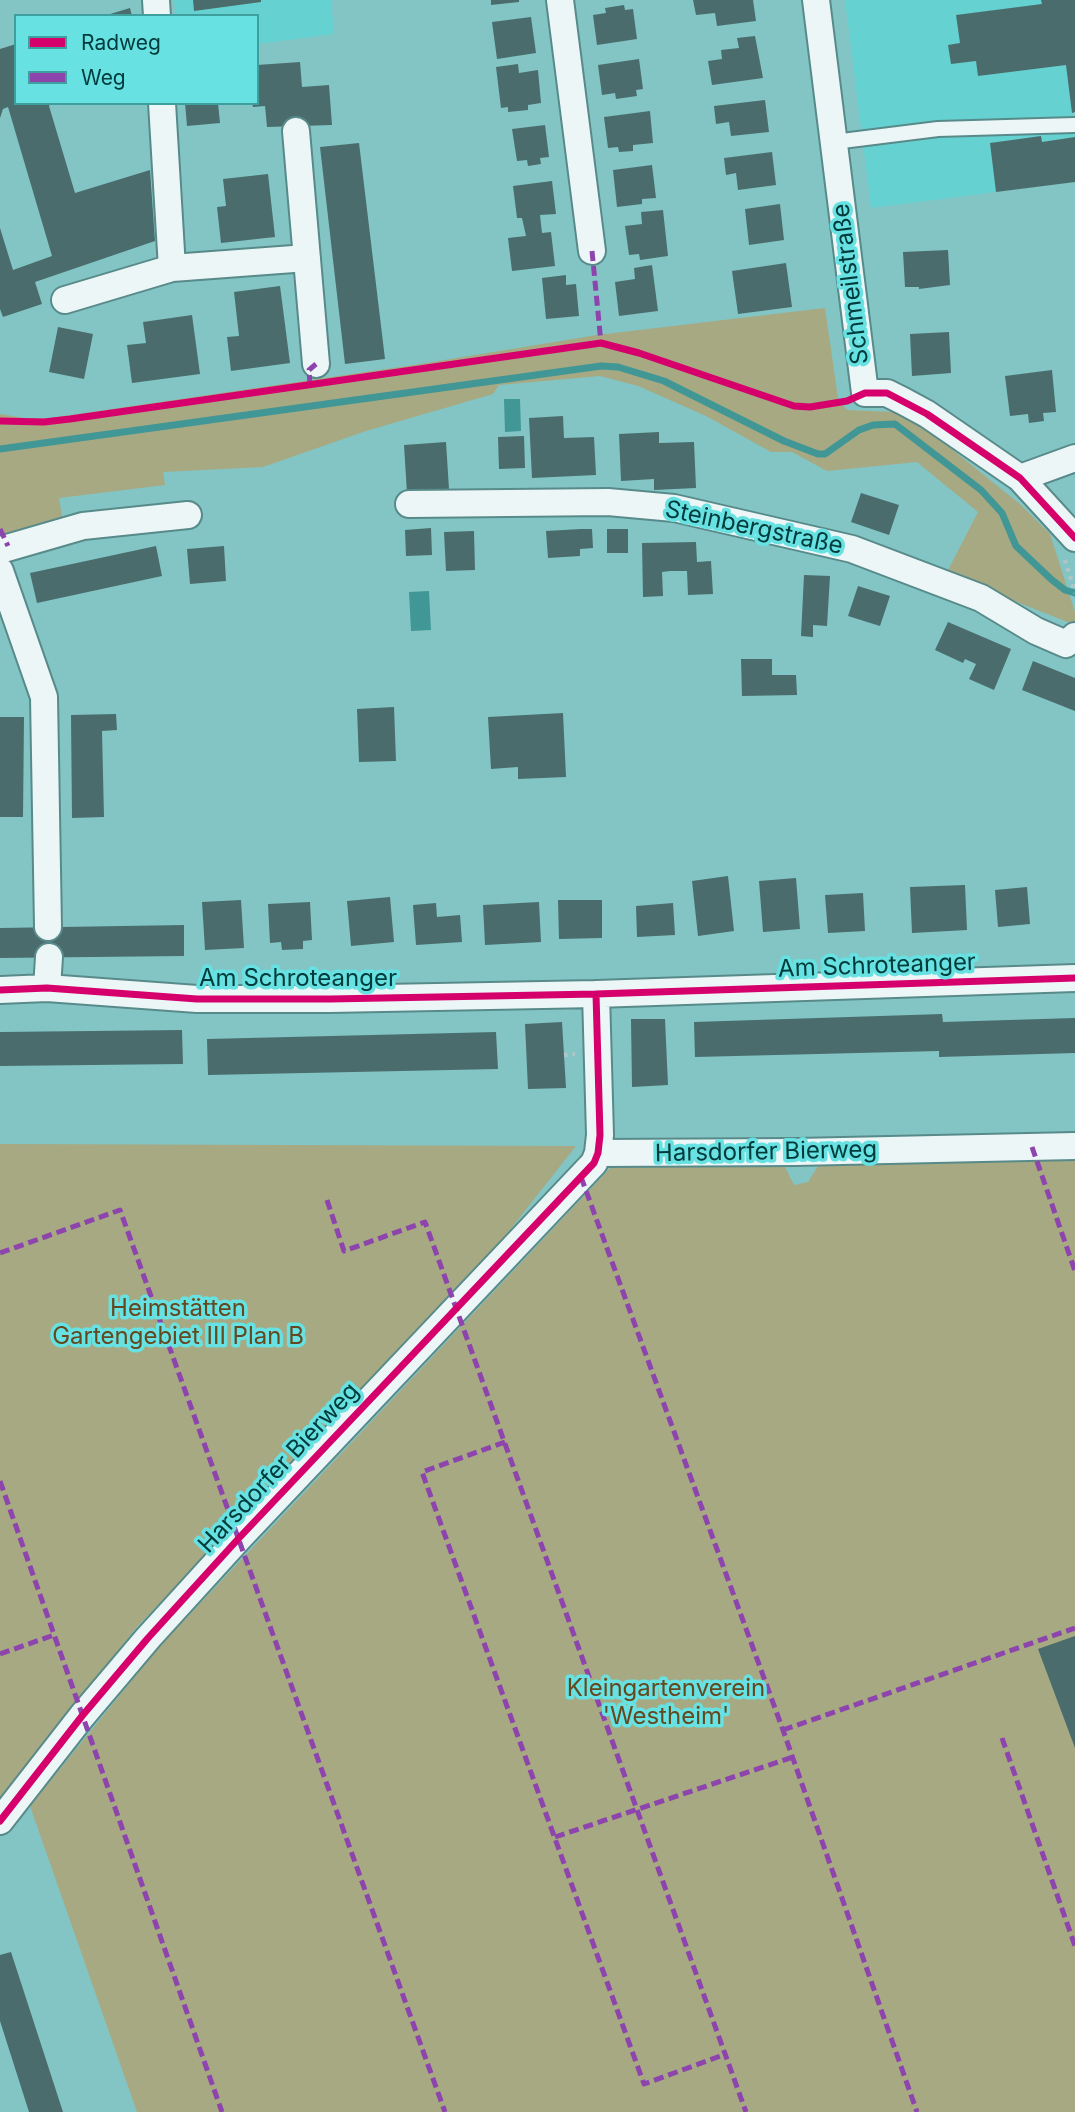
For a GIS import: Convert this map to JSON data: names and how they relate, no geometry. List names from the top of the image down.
{
  "streets": {
    "street": [
      "Schmeilstraße",
      "Steinbergstraße",
      "Am Schroteanger",
      "Harsdorfer Bierweg"
    ]
  },
  "parks": ["Heimstätten Gartengebiet III Plan B", "Kleingartenverein 'Westheim'"],
  "legend": ["Radweg", "Weg"]
}
